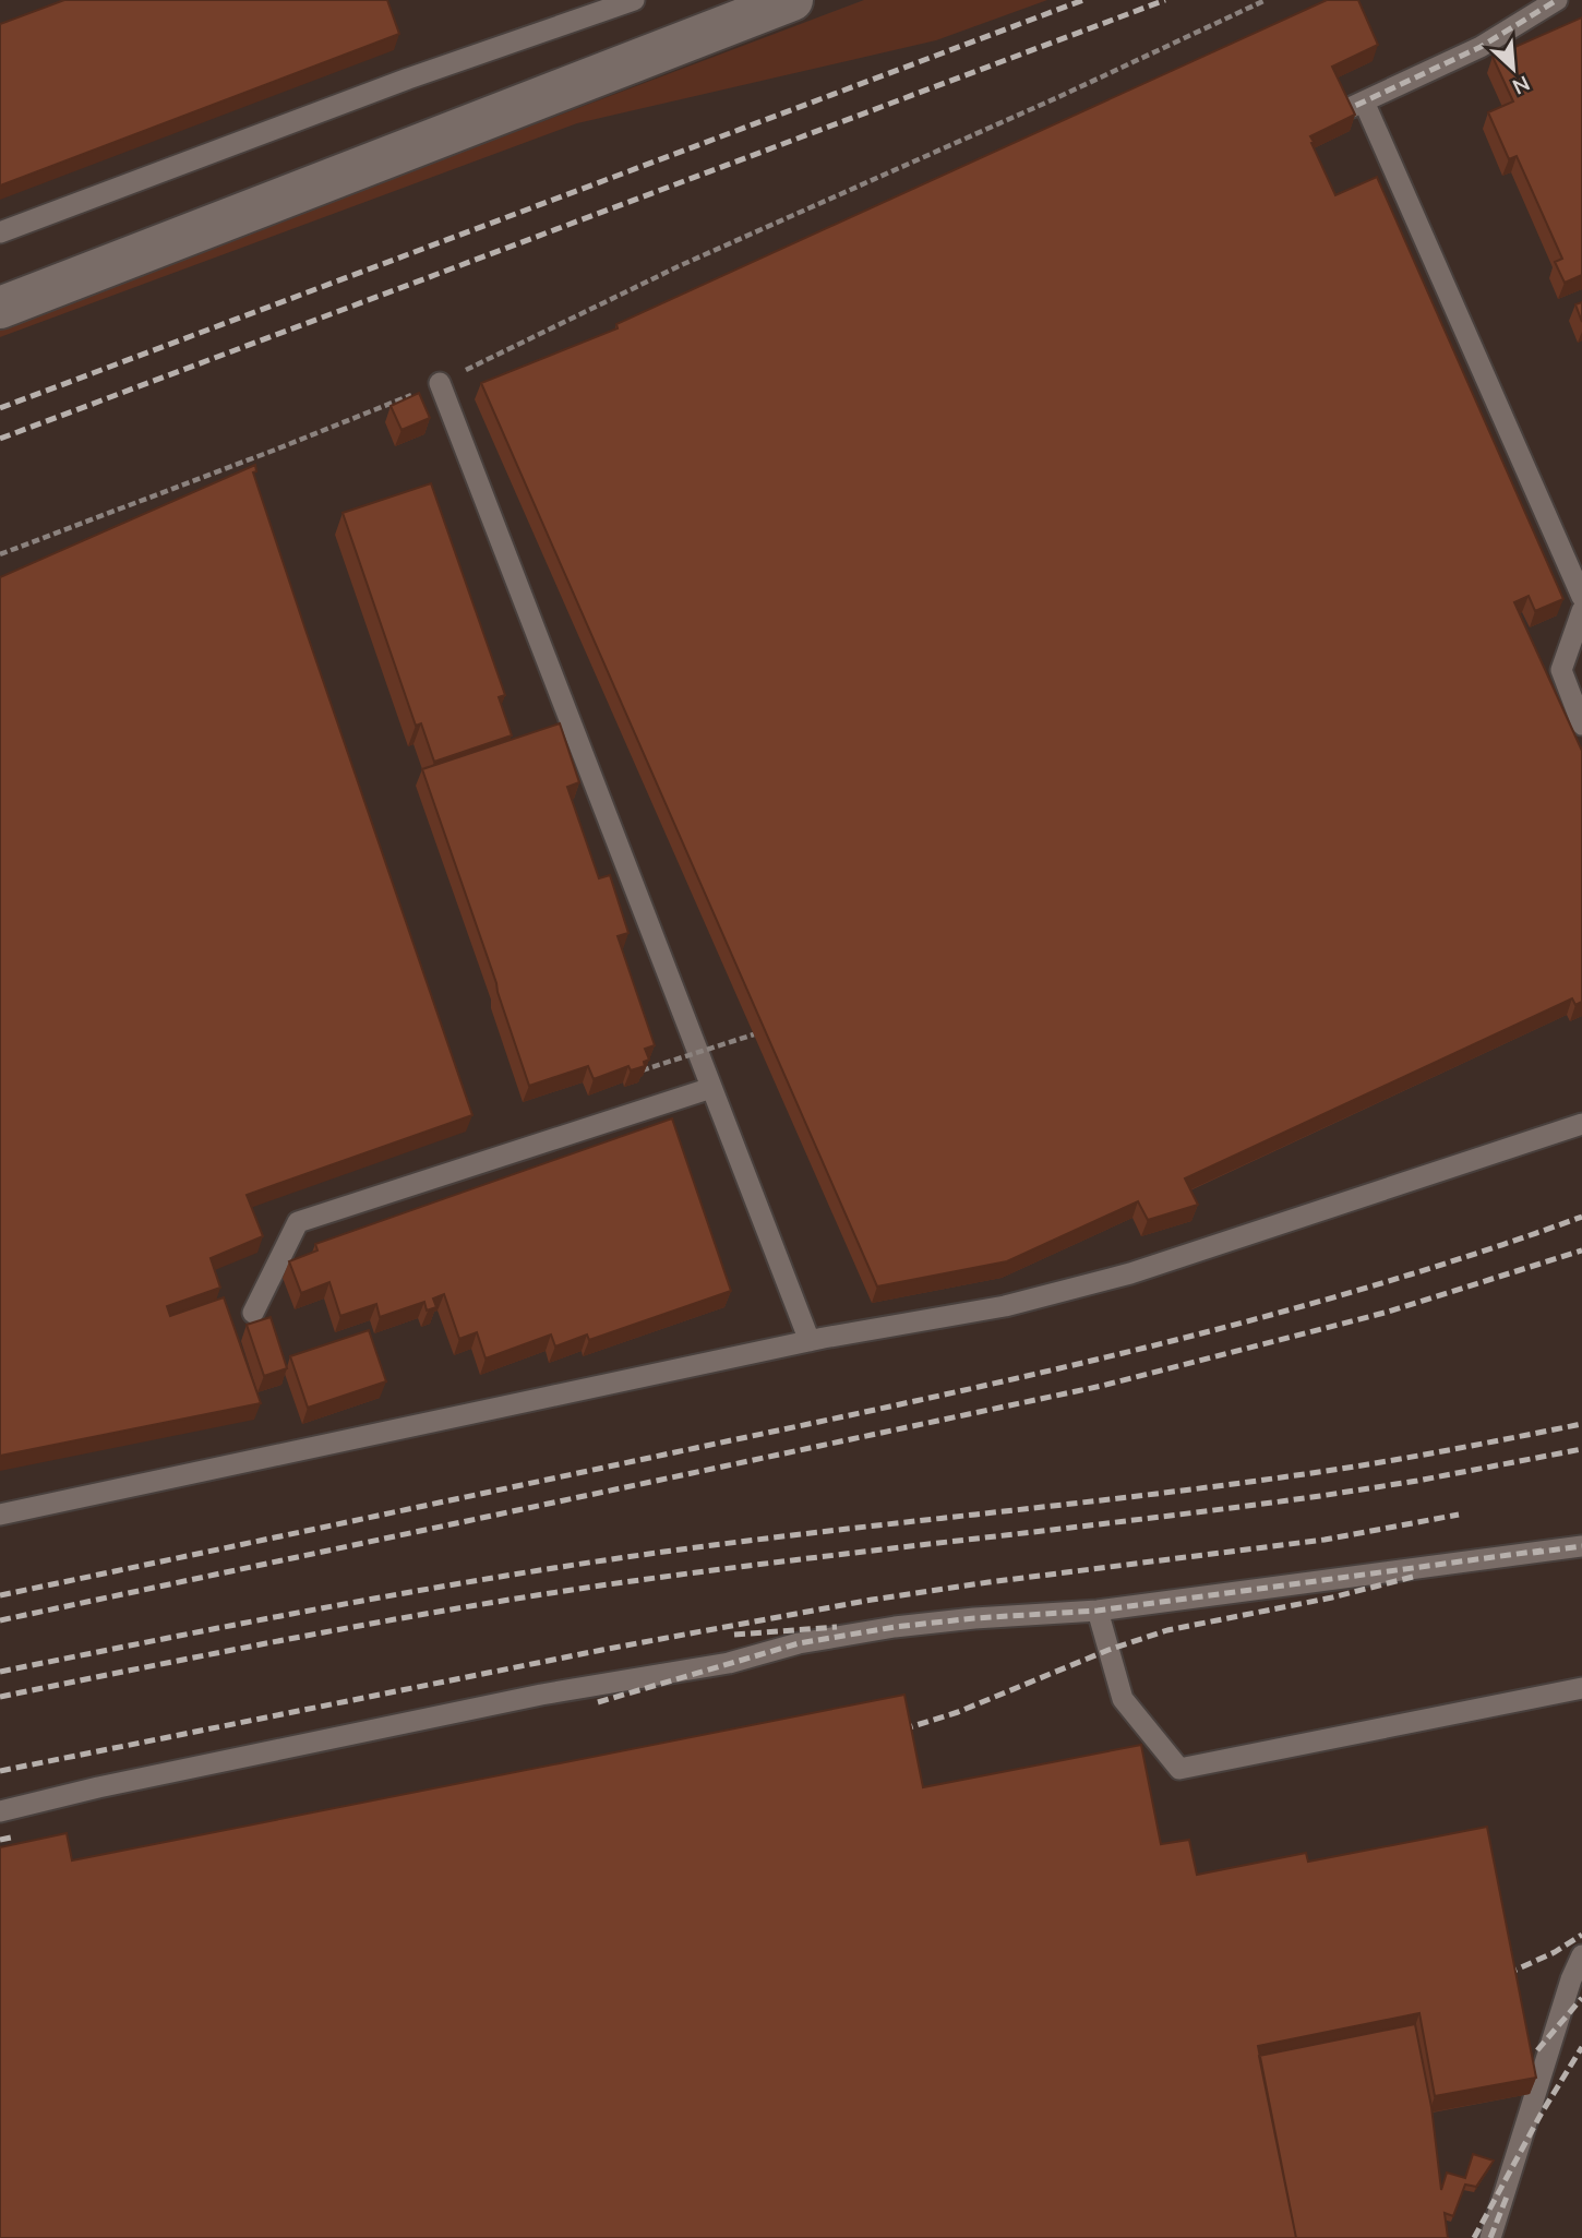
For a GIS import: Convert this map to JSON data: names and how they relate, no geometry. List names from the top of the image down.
{
  "north": "bottom right"
}
